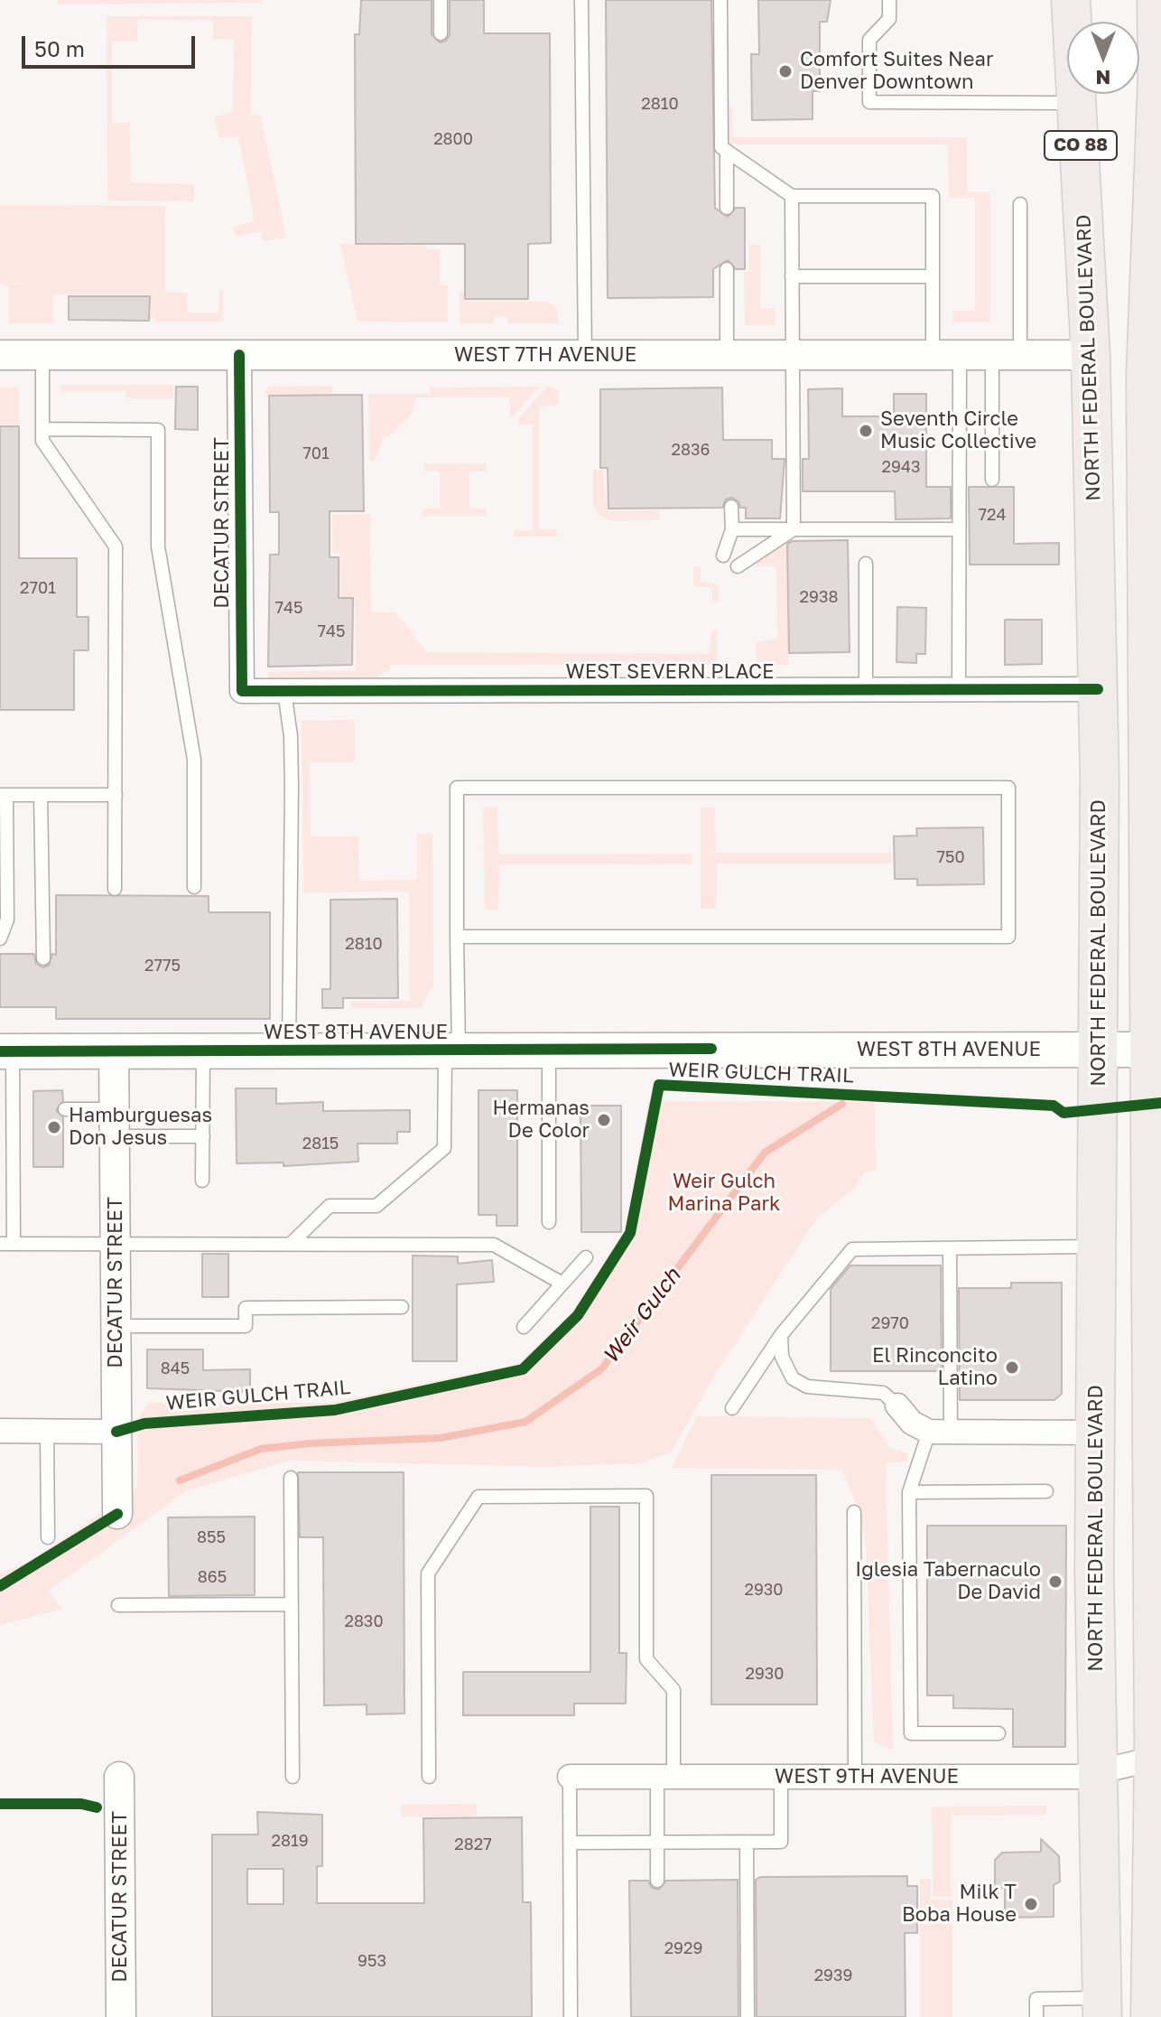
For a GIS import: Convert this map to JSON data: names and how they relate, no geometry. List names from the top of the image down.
{
  "streets": {
    "main road": ["CO 88", "NORTH FEDERAL BOULEVARD", "WEST 8TH AVENUE"],
    "street": [
      "WEST 7TH AVENUE",
      "DECATUR STREET",
      "WEST SEVERN PLACE",
      "WEST 9TH AVENUE"
    ],
    "cycle path": ["WEIR GULCH TRAIL"]
  },
  "crossings": [
    ["WEST 7TH AVENUE", "NORTH FEDERAL BOULEVARD"],
    ["WEST 7TH AVENUE", "DECATUR STREET"],
    ["NORTH FEDERAL BOULEVARD", "WEST SEVERN PLACE"],
    ["NORTH FEDERAL BOULEVARD", "WEST 8TH AVENUE"],
    ["NORTH FEDERAL BOULEVARD", "WEST 9TH AVENUE"],
    ["DECATUR STREET", "WEST SEVERN PLACE"],
    ["DECATUR STREET", "WEST 8TH AVENUE"]
  ],
  "water": ["Weir Gulch"],
  "parks": ["Weir Gulch Marina Park"],
  "places": [
    "Comfort Suites Near Denver Downtown",
    "Seventh Circle Music Collective",
    "Hermanas De Color",
    "Hamburguesas Don Jesus",
    "El Rinconcito Latino",
    "Iglesia Tabernaculo De David",
    "Milk T Boba House"
  ],
  "house_numbers": [
    "2810",
    "2800",
    "2836",
    "701",
    "2943",
    "724",
    "2701",
    "2938",
    "745",
    "745",
    "750",
    "2810",
    "2775",
    "2815",
    "2970",
    "845",
    "855",
    "865",
    "2930",
    "2830",
    "2930",
    "2819",
    "2827",
    "2929",
    "953",
    "2939"
  ],
  "scale_bar": "50 m",
  "north": "bottom"
}
